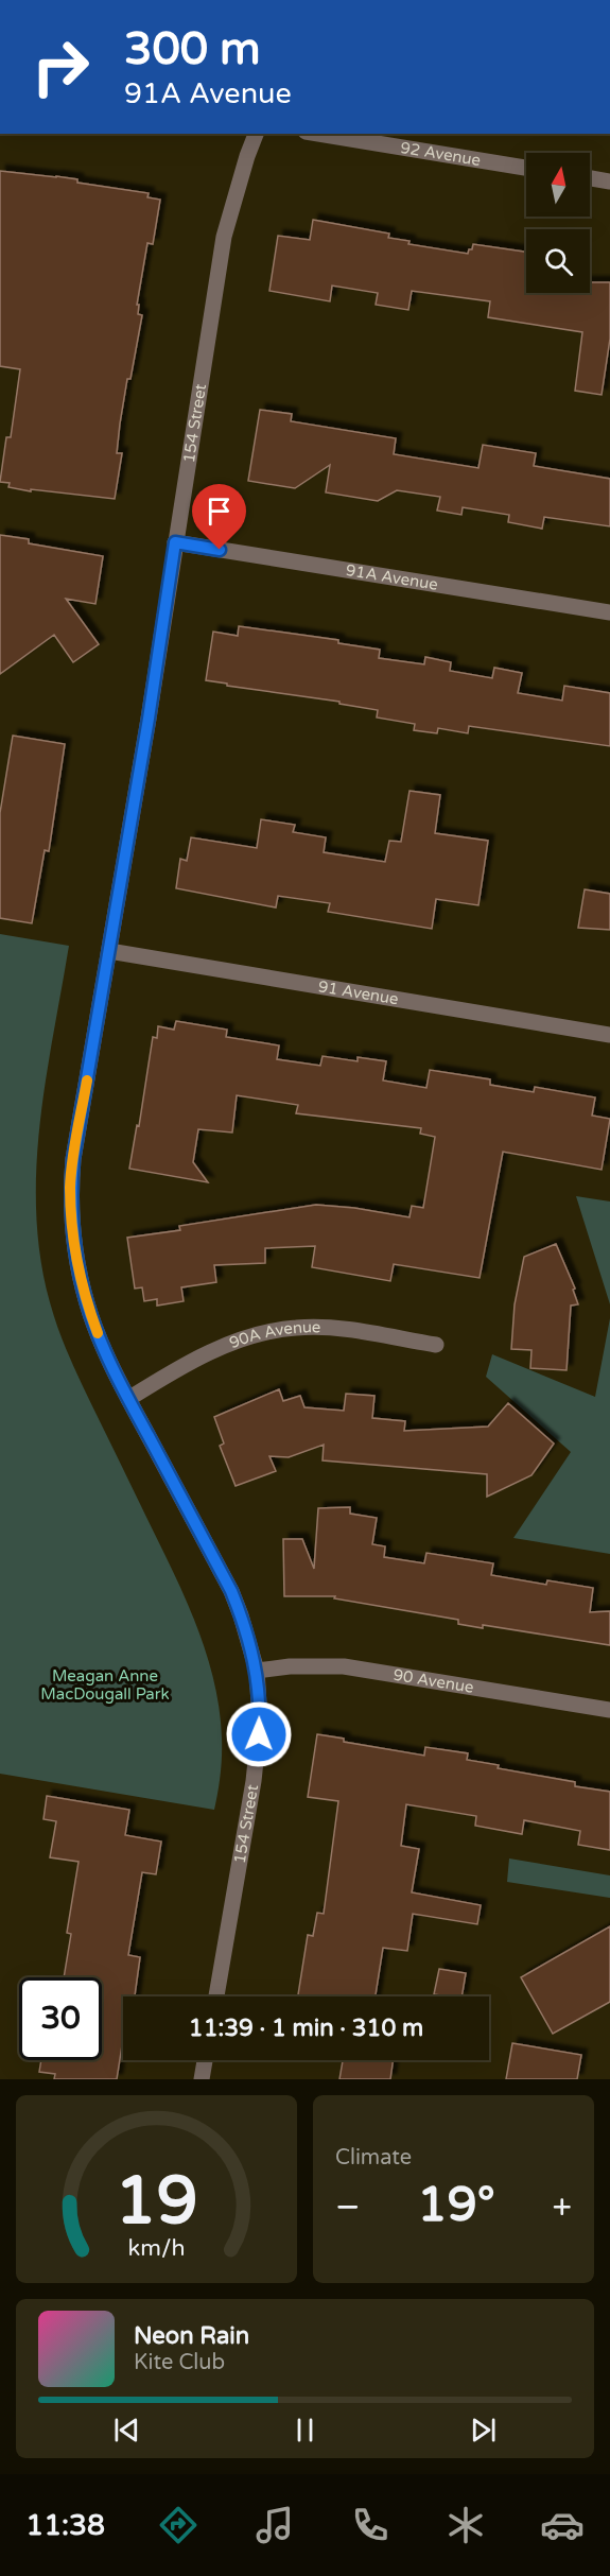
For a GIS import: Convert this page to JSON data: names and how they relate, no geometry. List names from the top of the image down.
{
  "streets": {
    "street": [
      "92 Avenue",
      "154 Street",
      "91A Avenue",
      "91 Avenue",
      "90A Avenue",
      "90 Avenue"
    ]
  },
  "crossings": [
    ["154 Street", "91A Avenue"],
    ["154 Street", "91 Avenue"],
    ["154 Street", "90A Avenue"],
    ["154 Street", "90 Avenue"]
  ],
  "parks": ["Meagan Anne MacDougall Park"],
  "north": "top",
  "page": {
    "turn": ["300 m", "91A Avenue"],
    "limit": "30",
    "trip": "11:39 · 1 min · 310 m",
    "tile": "Climate",
    "heat": ["−", "19°", "+"],
    "song": ["Neon Rain", "Kite Club"],
    "tabs": "11:38",
    "gauge": ["19", "km/h"]
  }
}
